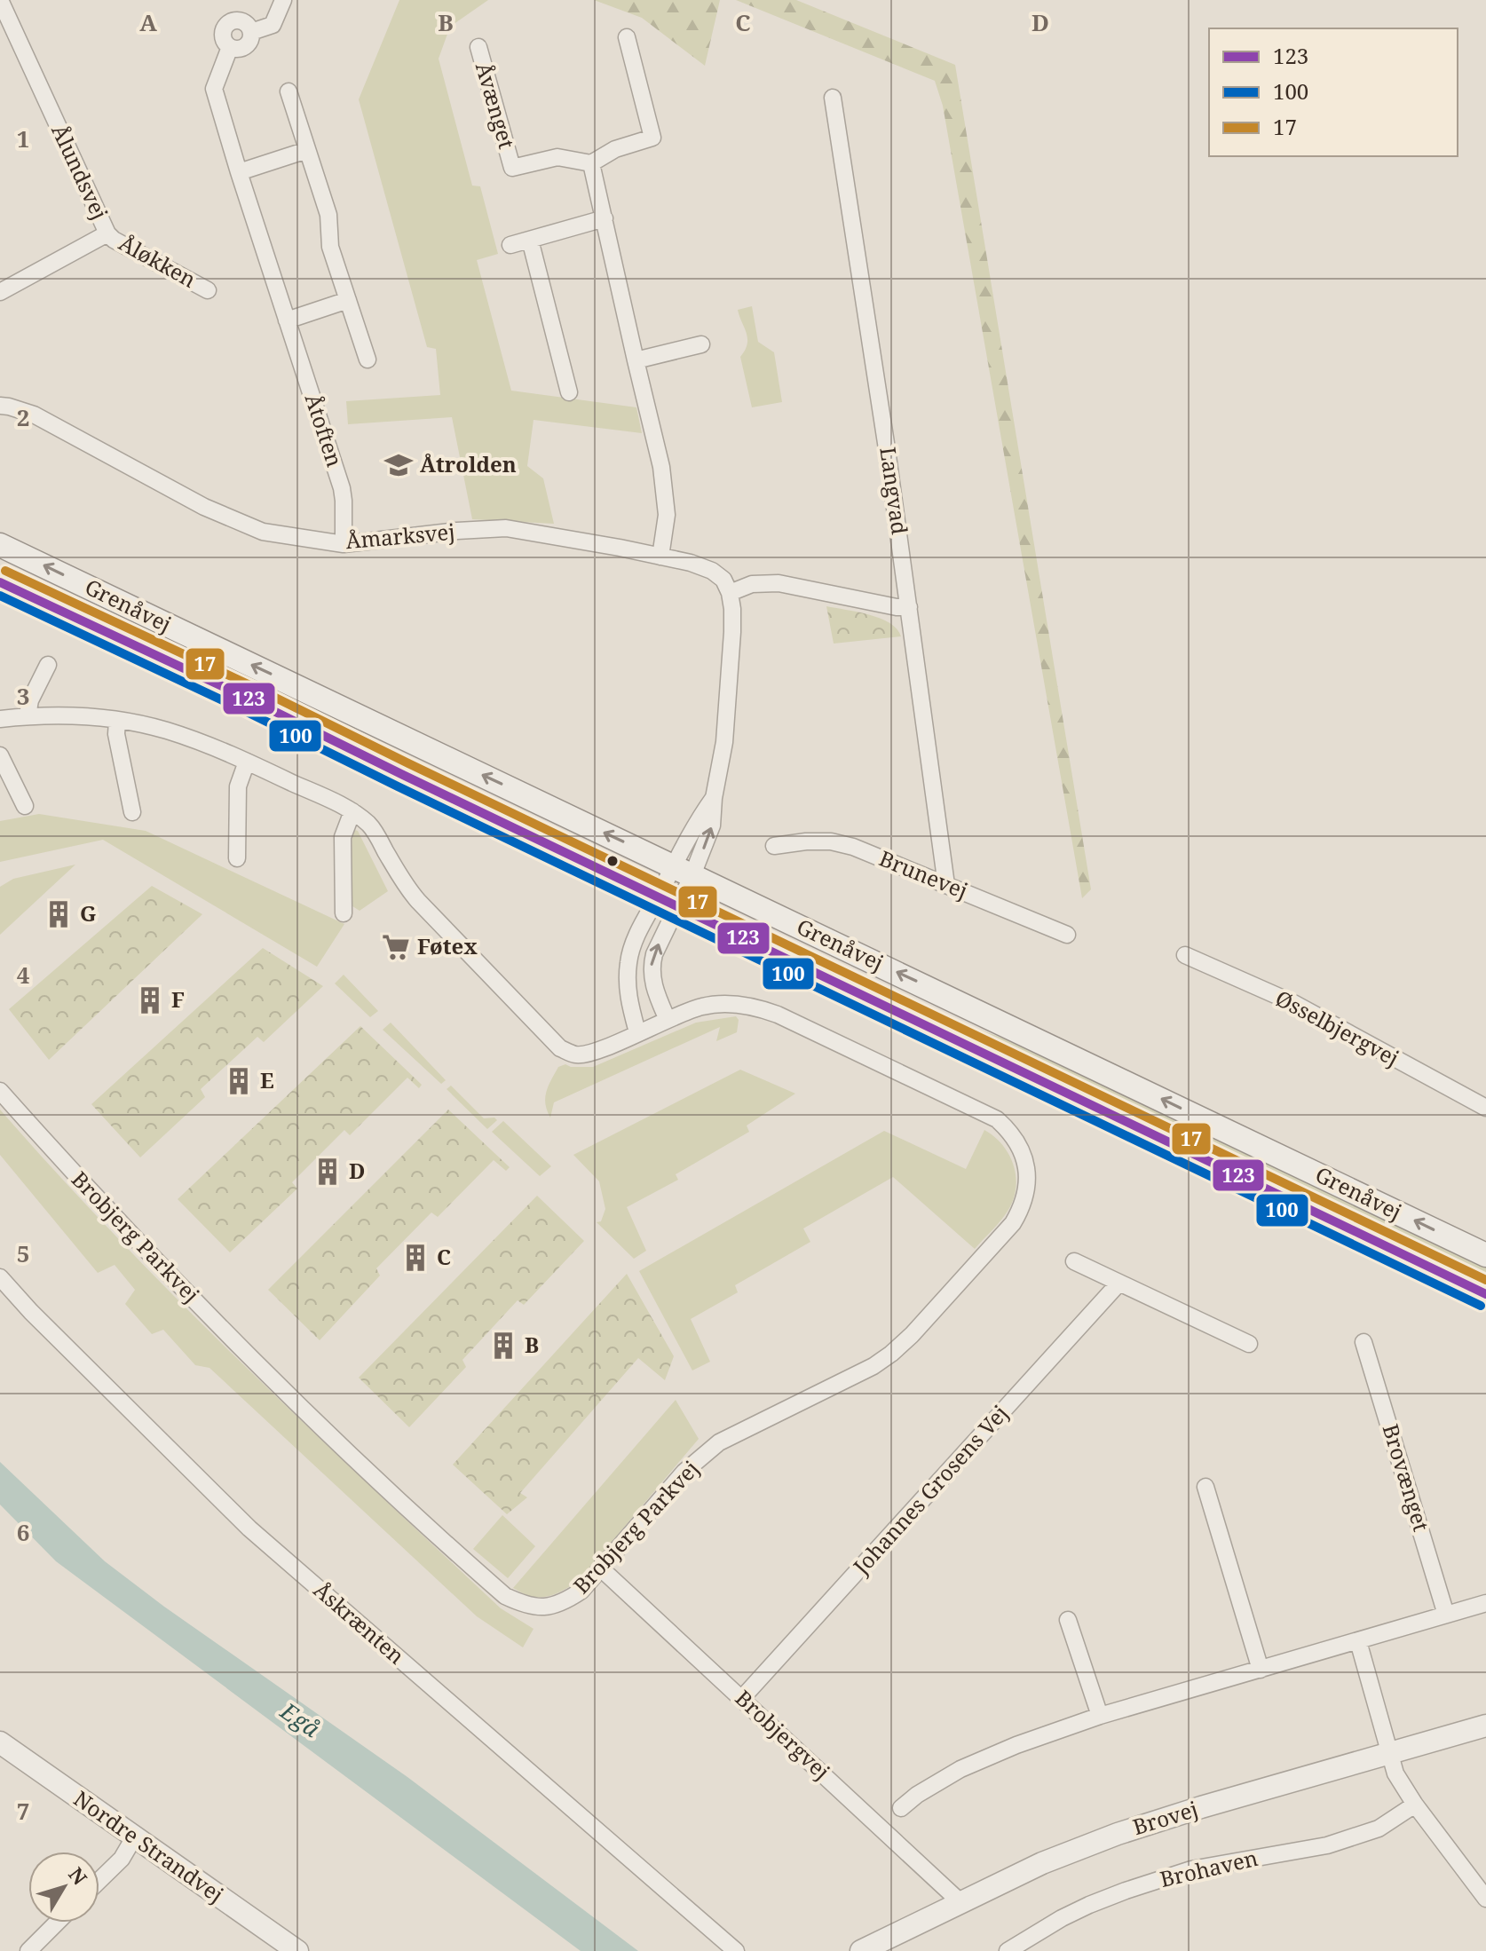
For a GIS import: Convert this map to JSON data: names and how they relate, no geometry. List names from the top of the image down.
{
  "streets": {
    "main road": ["Grenåvej"],
    "street": [
      "Åvænget",
      "Ålundsvej",
      "Åløkken",
      "Åtoften",
      "Langvad",
      "Åmarksvej",
      "Brunevej",
      "Øsselbjergvej",
      "Brobjerg Parkvej",
      "Brovænget",
      "Johannes Grosens Vej",
      "Åskrænten",
      "Brobjergvej",
      "Brovej",
      "Nordre Strandvej",
      "Brohaven"
    ]
  },
  "crossings": [
    ["Ålundsvej", "Åløkken"],
    ["Åtoften", "Åmarksvej"],
    ["Langvad", "Brunevej"],
    ["Brobjerg Parkvej", "Brobjergvej"],
    ["Johannes Grosens Vej", "Brobjergvej"],
    ["Brobjergvej", "Brovej"]
  ],
  "water": ["Egå"],
  "places": {
    "school or university": ["Åtrolden"],
    "building": [
      "G",
      "F",
      "E",
      "D",
      "C",
      "B"
    ],
    "supermarket": ["Føtex"]
  },
  "lines": ["transit line 17", "transit line 123", "transit line 100"],
  "legend": ["123", "100", "17"],
  "north": "top right",
  "grid": {
    "columns": [
      "A",
      "B",
      "C",
      "D"
    ],
    "rows": [
      "1",
      "2",
      "3",
      "4",
      "5",
      "6",
      "7"
    ]
  }
}
